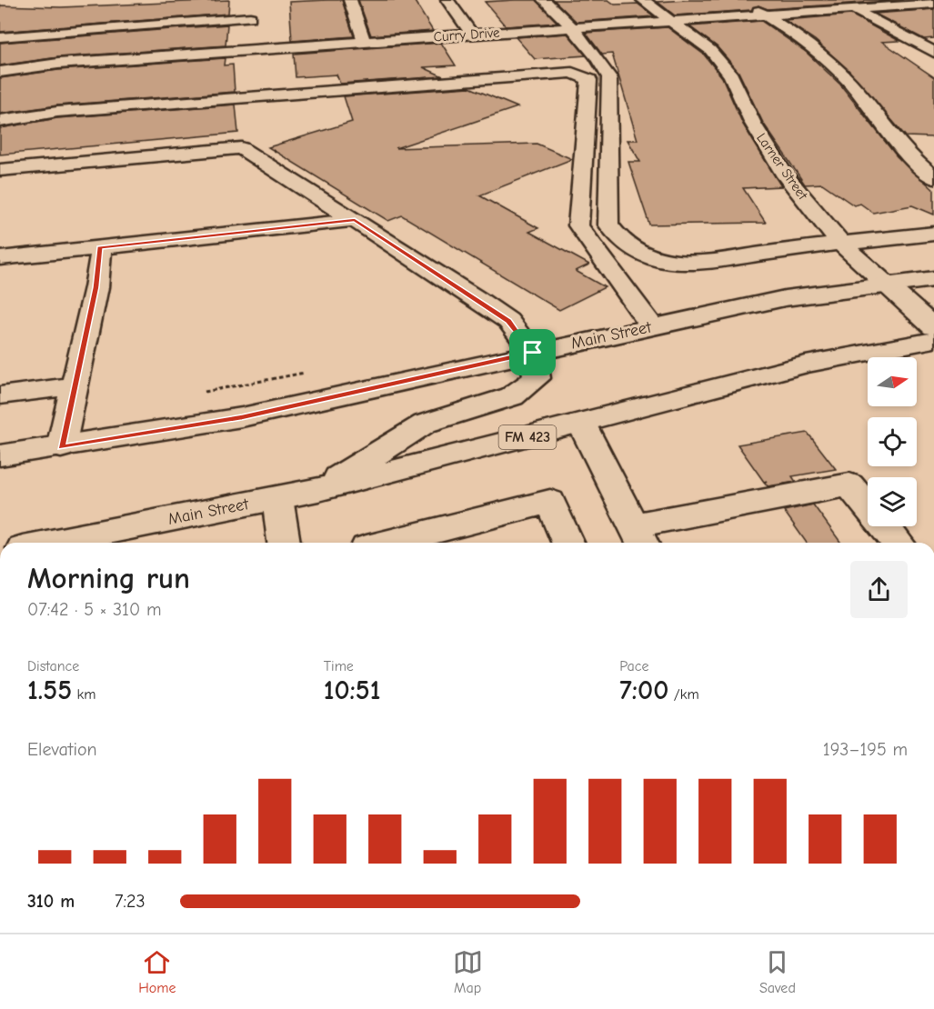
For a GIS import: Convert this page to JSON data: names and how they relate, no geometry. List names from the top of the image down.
{
  "streets": {
    "street": [
      "Curry Drive",
      "Larner Street",
      "Main Street",
      "FM 423"
    ]
  },
  "crossings": [
    ["Curry Drive", "Larner Street"],
    ["Larner Street", "Main Street"]
  ],
  "north": "right",
  "page": {
    "heading": ["Morning run", "07:42 · 5 × 310 m"],
    "stats": [
      ["Distance", "1.55 km"],
      ["Time", "10:51"],
      ["Pace", "7:00 /km"]
    ],
    "chart": ["Elevation", "193–195 m"],
    "list": [
      {
        "name": "310 m",
        "note": "7:23"
      }
    ],
    "tabs": ["Home", "Map", "Saved"]
  }
}
